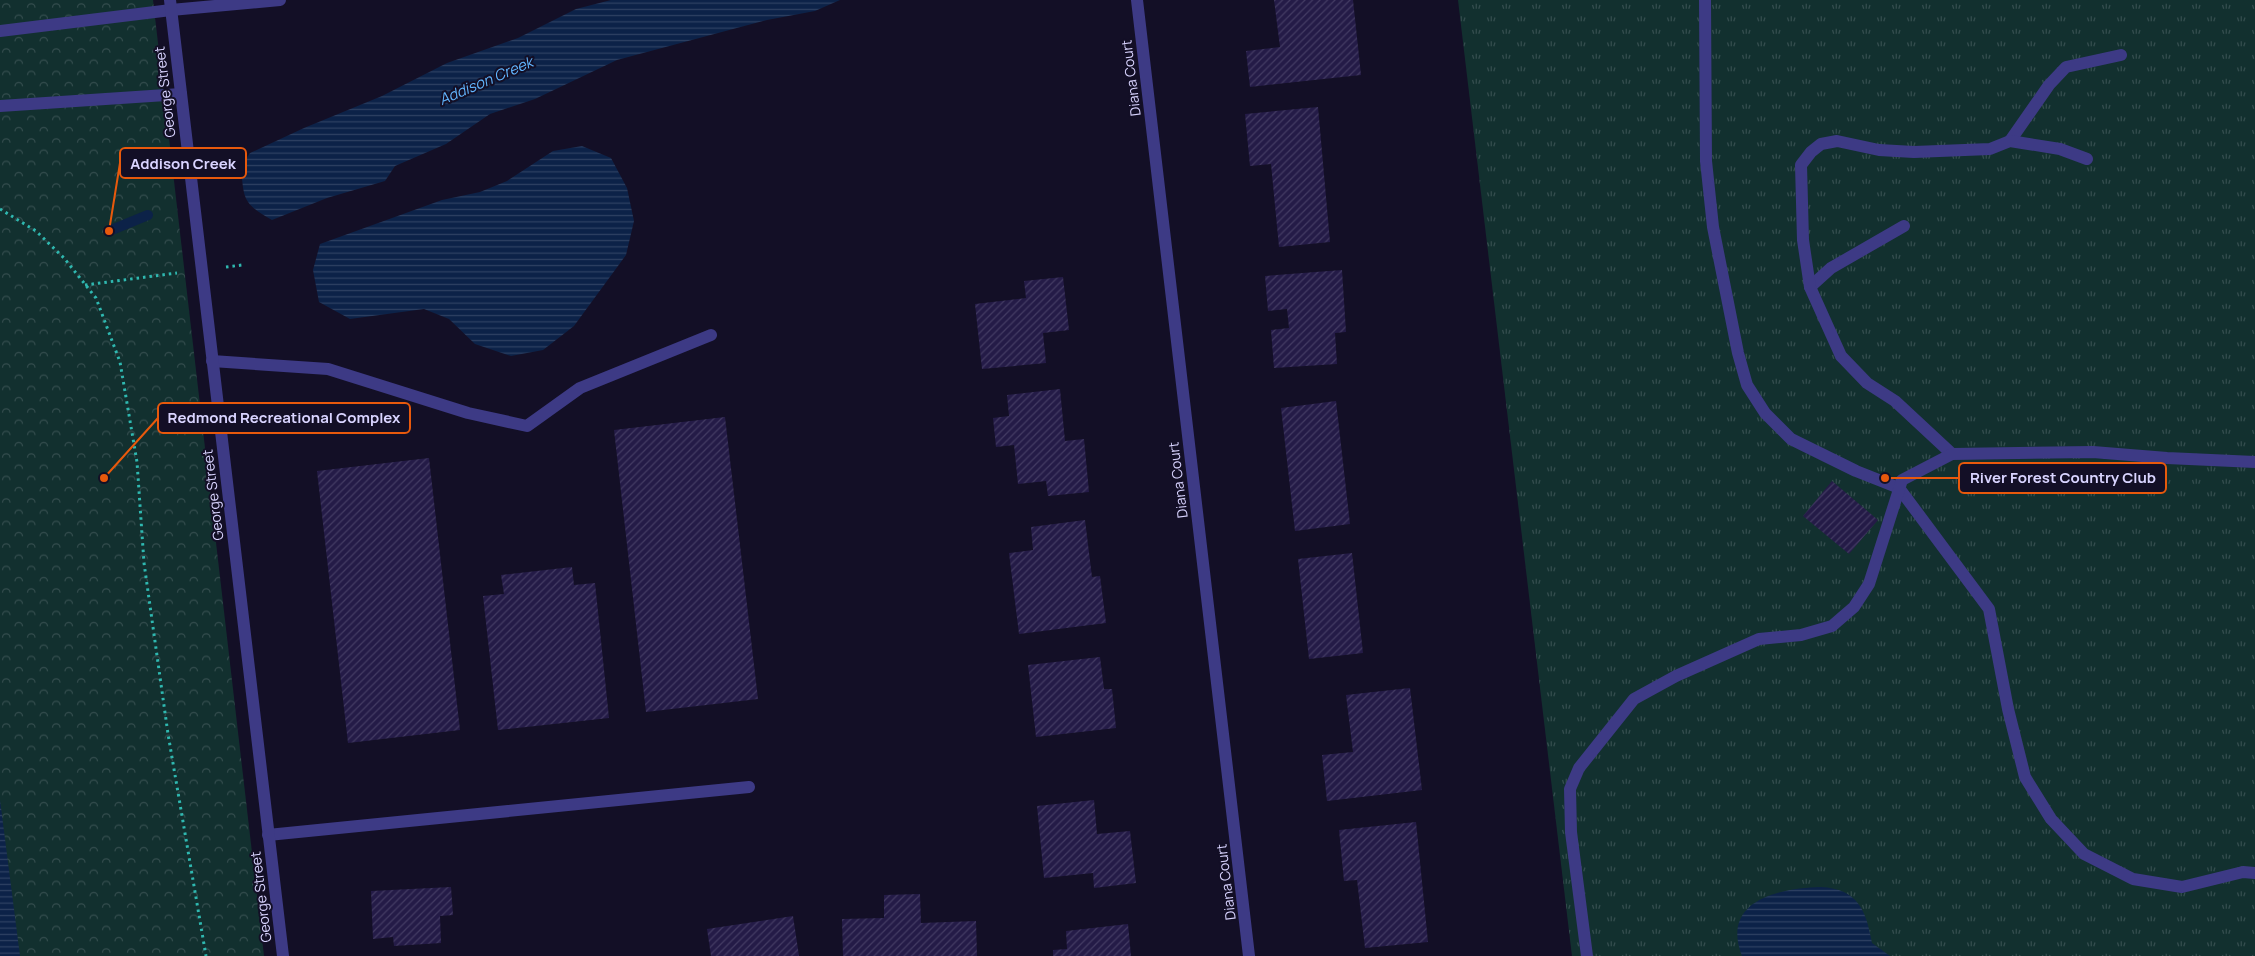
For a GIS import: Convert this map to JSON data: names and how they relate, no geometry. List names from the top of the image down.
{
  "streets": {
    "street": ["Diana Court", "George Street"]
  },
  "water": ["Addison Creek"],
  "places": ["Addison Creek", "Redmond Recreational Complex", "River Forest Country Club"]
}
